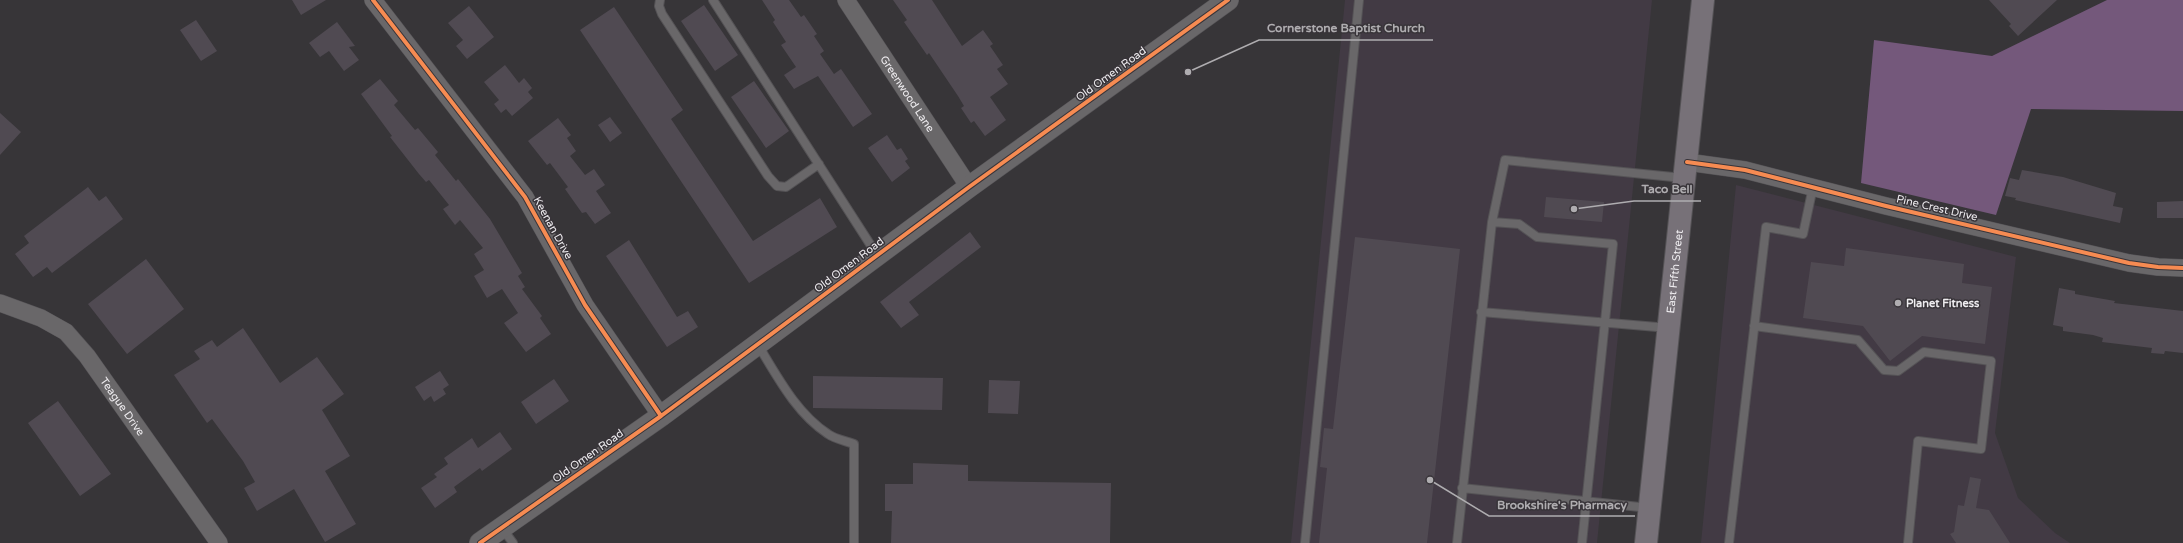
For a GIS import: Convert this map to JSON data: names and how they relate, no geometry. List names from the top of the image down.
{
  "streets": {
    "main road": ["East Fifth Street"],
    "street": [
      "Old Omen Road",
      "Greenwood Lane",
      "Pine Crest Drive",
      "Keenan Drive",
      "Teague Drive"
    ]
  },
  "crossings": [
    ["Old Omen Road", "Greenwood Lane"],
    ["Old Omen Road", "Keenan Drive"],
    ["Pine Crest Drive", "East Fifth Street"]
  ],
  "places": [
    "Cornerstone Baptist Church",
    "Taco Bell",
    "Planet Fitness",
    "Brookshire's Pharmacy"
  ]
}
